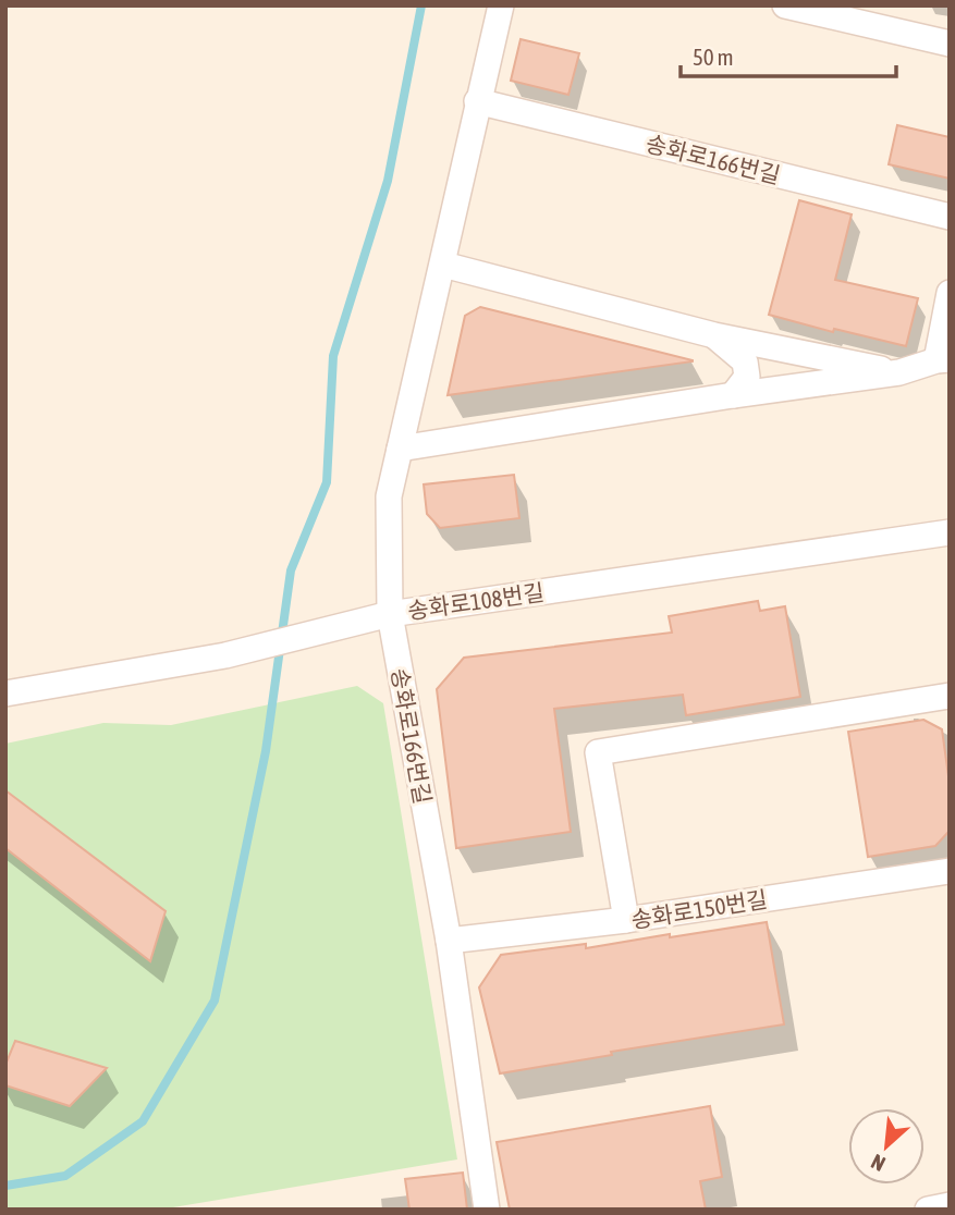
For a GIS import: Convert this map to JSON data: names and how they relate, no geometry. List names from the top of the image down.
{
  "streets": {
    "street": ["송화로166번길", "송화로108번길", "송화로150번길"]
  },
  "crossings": [
    ["송화로166번길", "송화로108번길"],
    ["송화로166번길", "송화로150번길"]
  ],
  "scale_bar": "50 m",
  "north": "bottom left"
}
